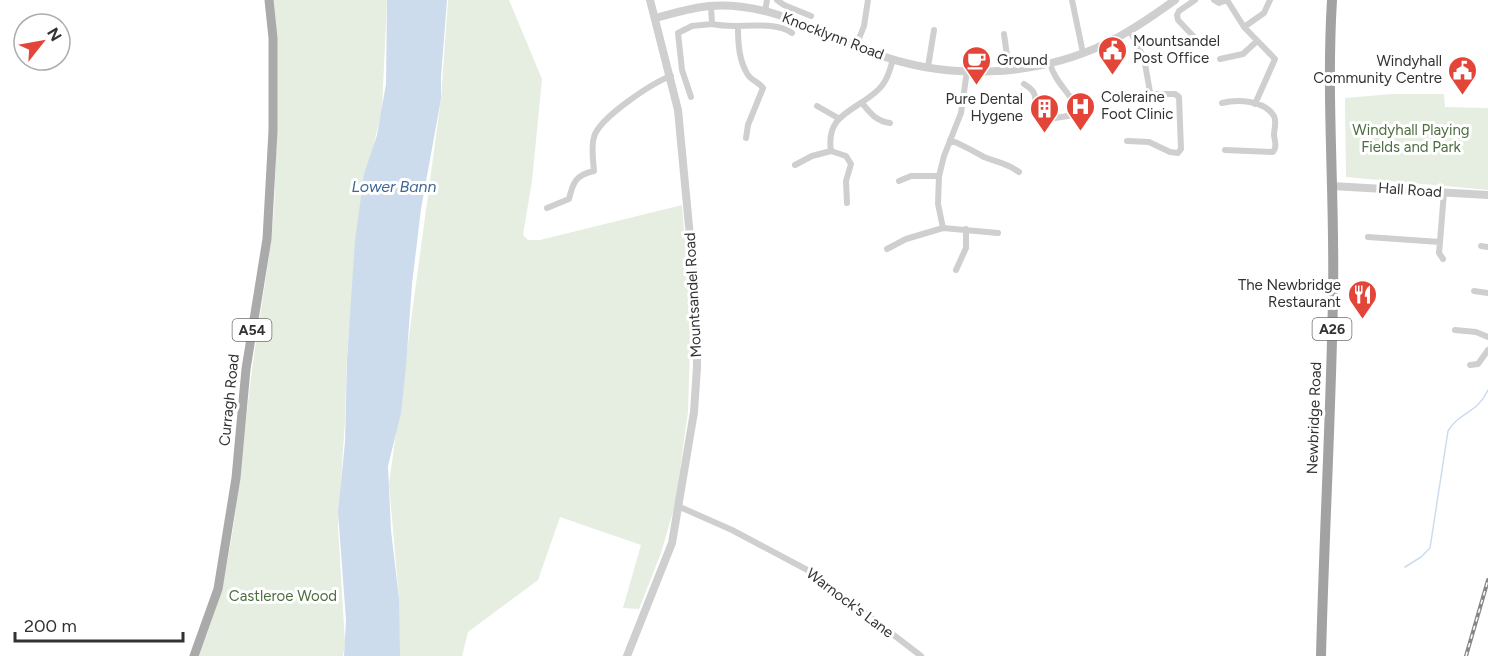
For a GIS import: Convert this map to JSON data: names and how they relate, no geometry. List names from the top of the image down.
{
  "streets": {
    "highway": ["A26", "Newbridge Road"],
    "main road": ["A54", "Curragh Road"],
    "street": [
      "Knocklynn Road",
      "Hall Road",
      "Mountsandel Road",
      "Warnock's Lane"
    ]
  },
  "crossings": [
    ["Knocklynn Road", "Mountsandel Road"],
    ["Hall Road", "Newbridge Road"],
    ["Mountsandel Road", "Warnock's Lane"]
  ],
  "water": ["Lower Bann"],
  "parks": ["Windyhall Playing Fields and Park", "Castleroe Wood"],
  "places": {
    "public building": ["Mountsandel Post Office", "Windyhall Community Centre"],
    "cafe": ["Ground"],
    "hospital": ["Coleraine Foot Clinic"],
    "building": ["Pure Dental Hygene"],
    "restaurant": ["The Newbridge Restaurant"]
  },
  "scale_bar": "200 m",
  "north": "top right"
}
